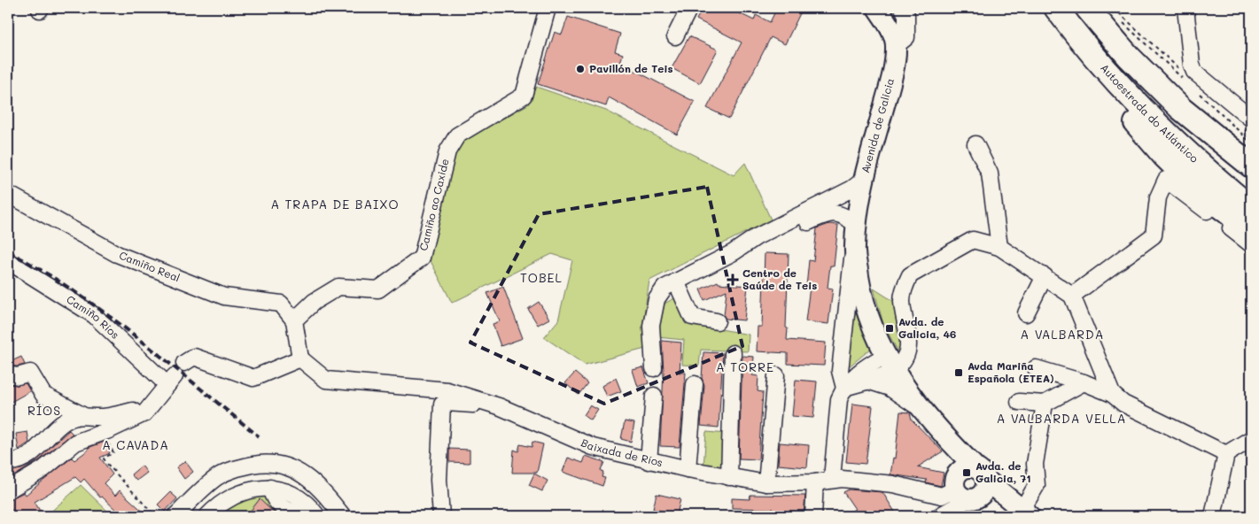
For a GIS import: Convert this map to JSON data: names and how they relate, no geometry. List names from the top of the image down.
{
  "streets": {
    "highway": ["Autoestrada do Atlántico"],
    "main road": ["Avenida de Galicia"],
    "street": [
      "Camiño ao Caxide",
      "Camiño Real",
      "Camiño Ríos",
      "Baixada de Ríos"
    ]
  },
  "crossings": [
    ["Avenida de Galicia", "Baixada de Ríos"],
    ["Camiño ao Caxide", "Camiño Real"]
  ],
  "districts": [
    "A TRAPA DE BAIXO",
    "TOBEL",
    "A VALBARDA",
    "A TORRE",
    "RÍOS",
    "A VALBARDA VELLA",
    "A CAVADA"
  ],
  "places": {
    "other": ["Pavillón de Teis"],
    "health": ["Centro de Saúde de Teis"],
    "transit": ["Avda. de Galicia, 46", "Avda Mariña Española (ETEA)", "Avda. de Galicia, 71"]
  }
}
